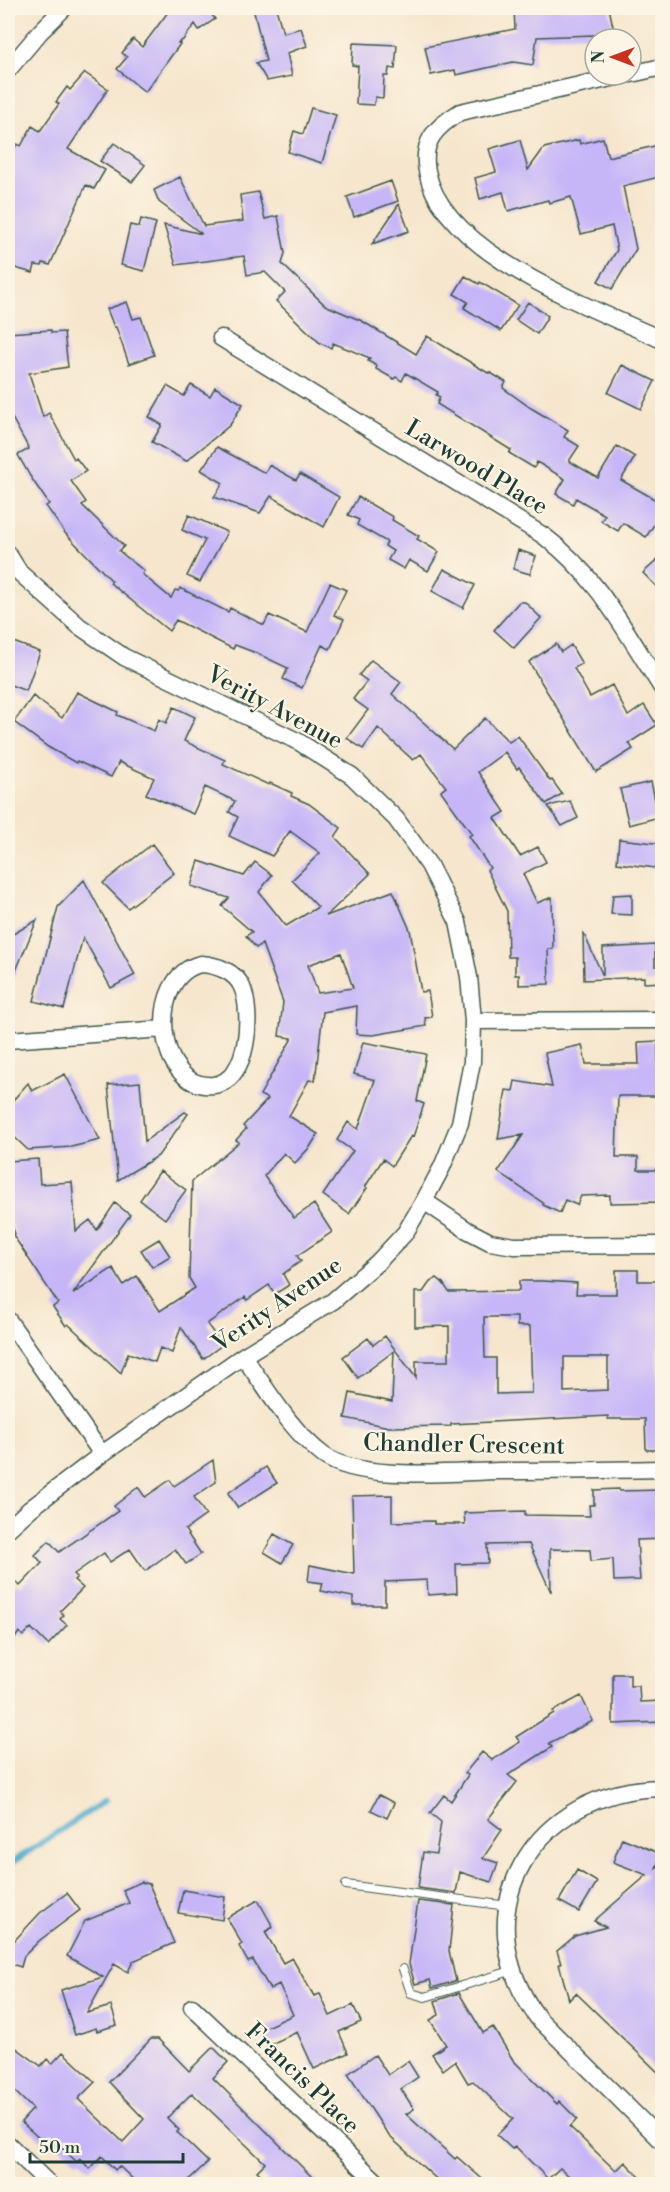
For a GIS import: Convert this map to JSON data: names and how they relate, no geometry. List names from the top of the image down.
{
  "streets": {
    "street": [
      "Larwood Place",
      "Verity Avenue",
      "Chandler Crescent",
      "Francis Place"
    ]
  },
  "crossings": [
    ["Verity Avenue", "Chandler Crescent"]
  ],
  "scale_bar": "50 m",
  "north": "left"
}
